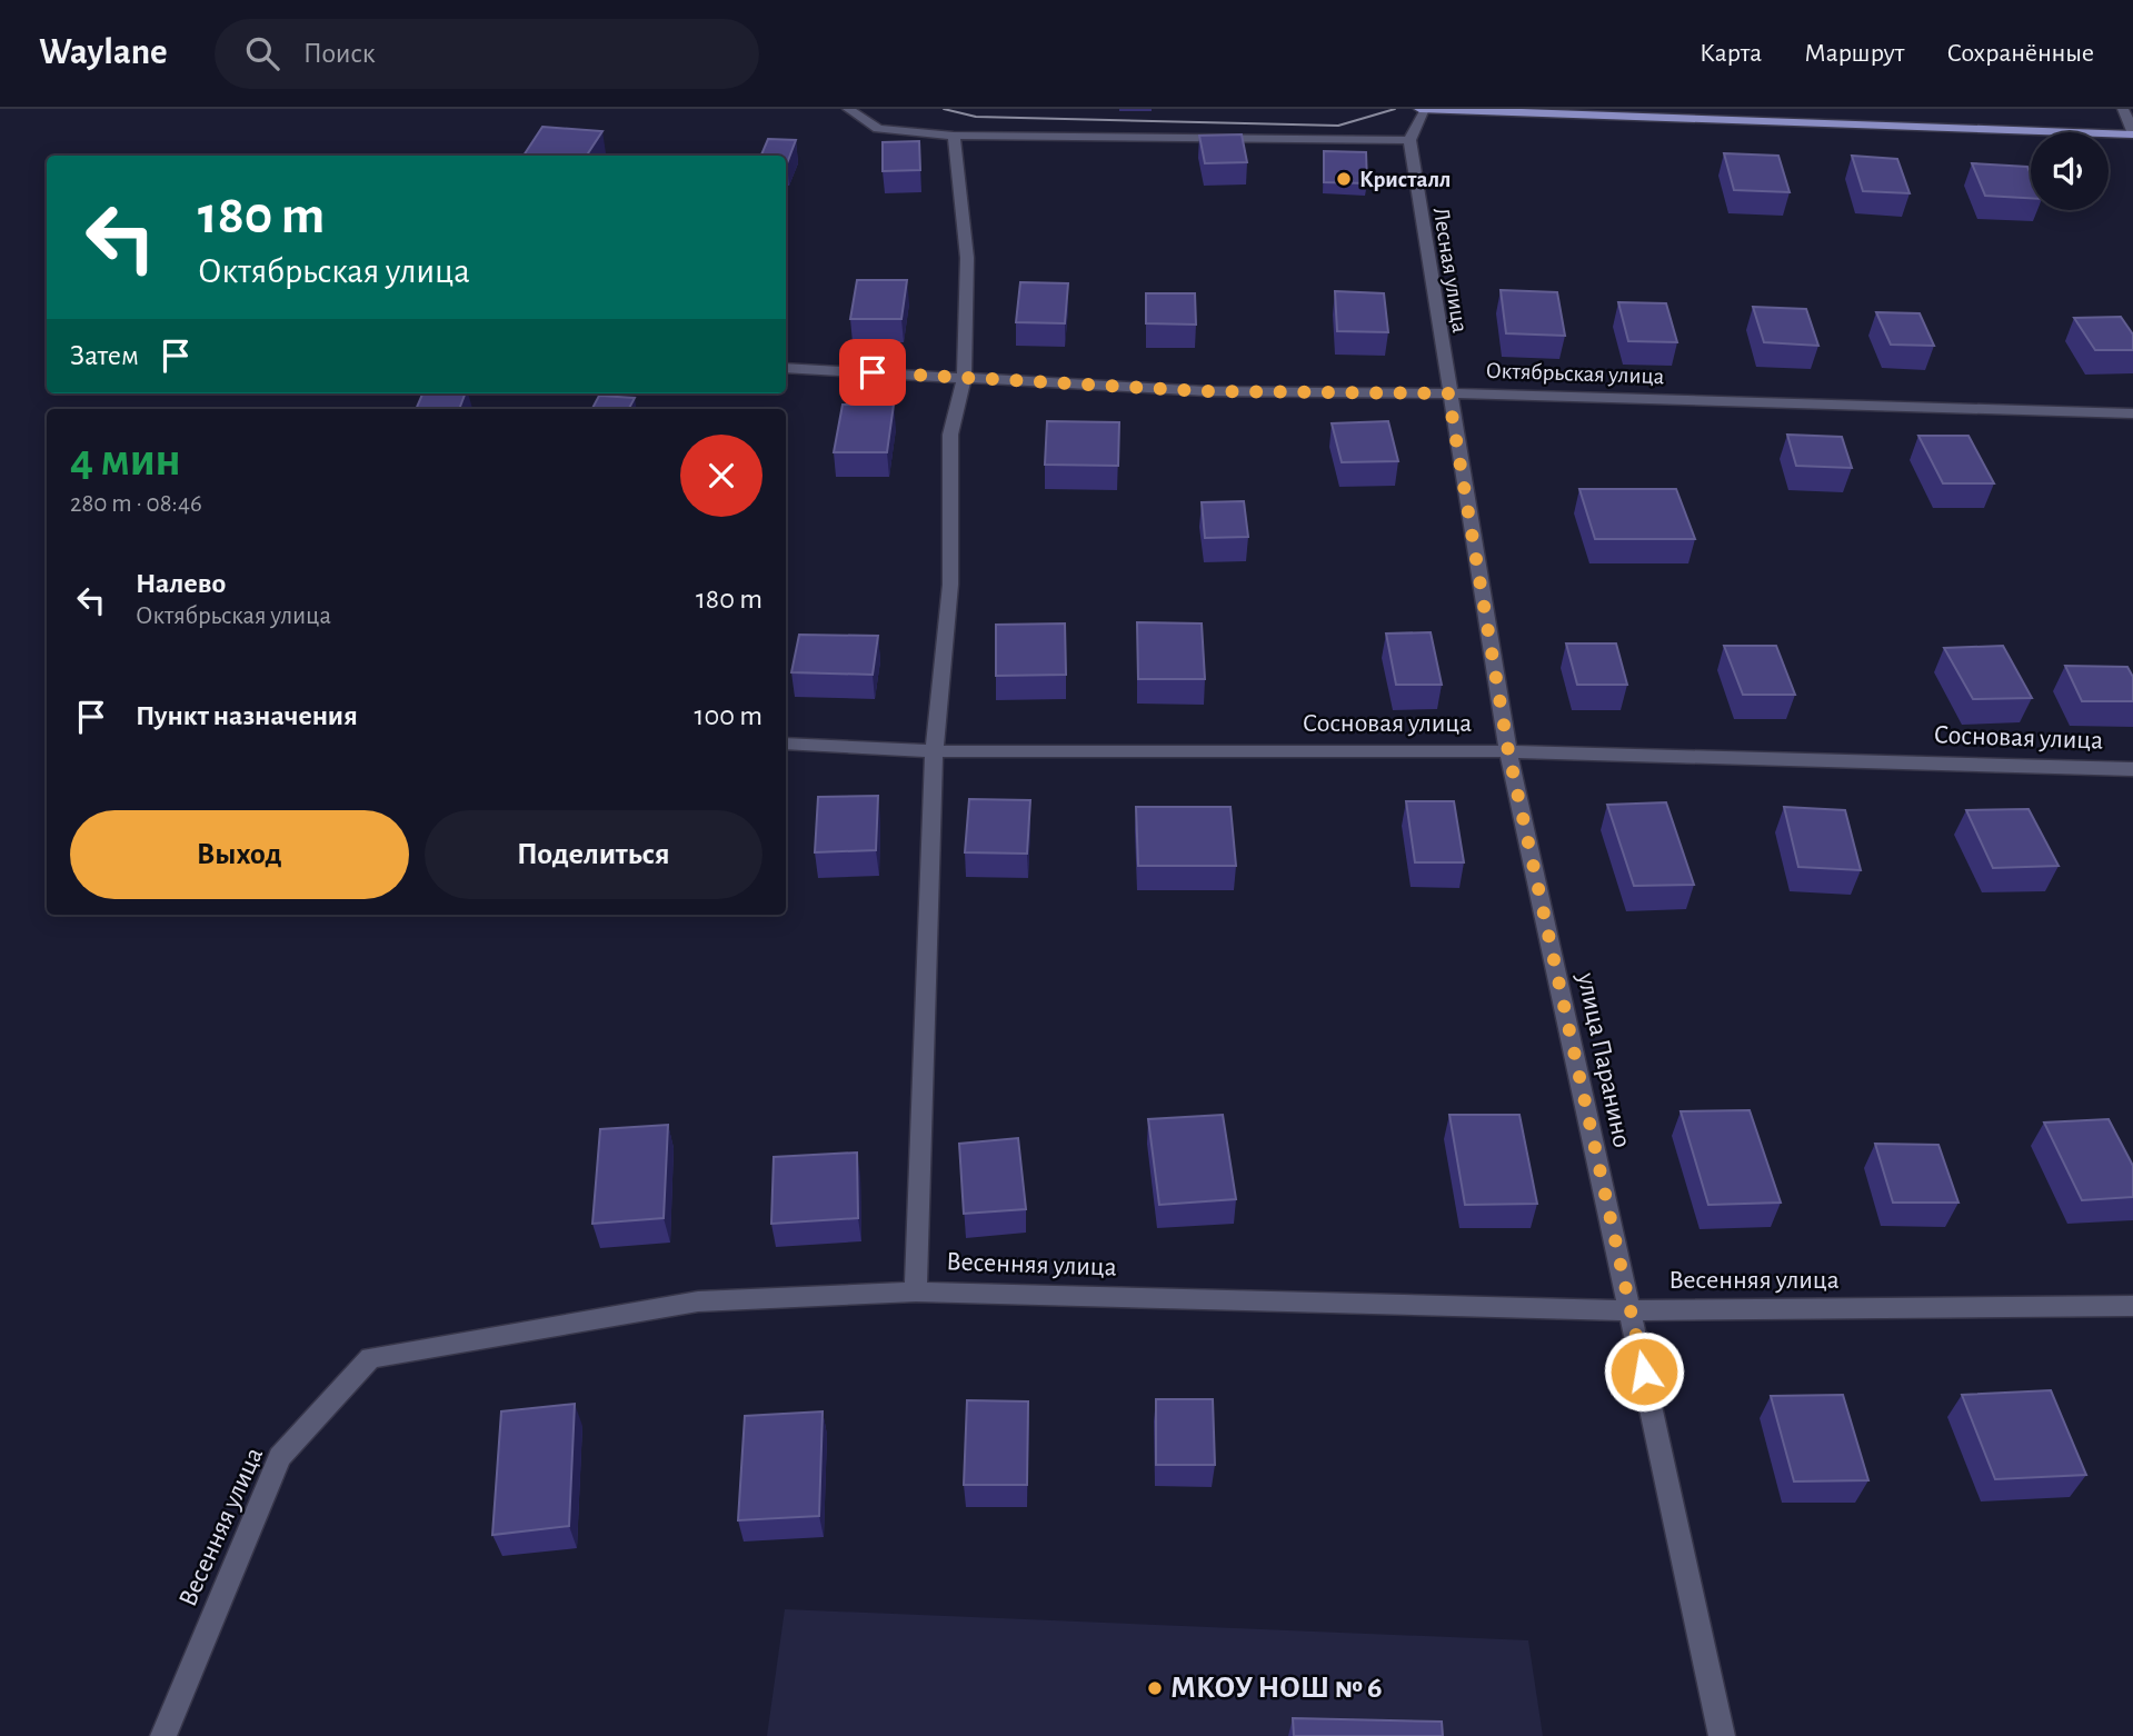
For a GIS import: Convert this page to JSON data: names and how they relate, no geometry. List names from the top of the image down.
{
  "streets": {
    "street": [
      "Лесная улица",
      "Октябрьская улица",
      "Сосновая улица",
      "улица Паранино",
      "Весенняя улица"
    ]
  },
  "crossings": [
    ["Лесная улица", "Октябрьская улица"],
    ["Лесная улица", "улица Паранино"],
    ["Октябрьская улица", "улица Паранино"],
    ["Сосновая улица", "улица Паранино"],
    ["улица Паранино", "Весенняя улица"]
  ],
  "places": ["Кристалл", "МКОУ НОШ № 6"],
  "page": {
    "header": "Waylane",
    "search": "Поиск",
    "nav": ["Карта", "Маршрут", "Сохранённые"],
    "turn": ["180 m", "Октябрьская улица"],
    "then": "Затем",
    "heading": ["4 мин", "280 m · 08:46"],
    "list": [
      {
        "name": "Налево",
        "note": "Октябрьская улица",
        "value": "180 m"
      },
      {
        "name": "Пункт назначения",
        "value": "100 m"
      }
    ],
    "buttons": ["Выход", "Поделиться"]
  }
}
